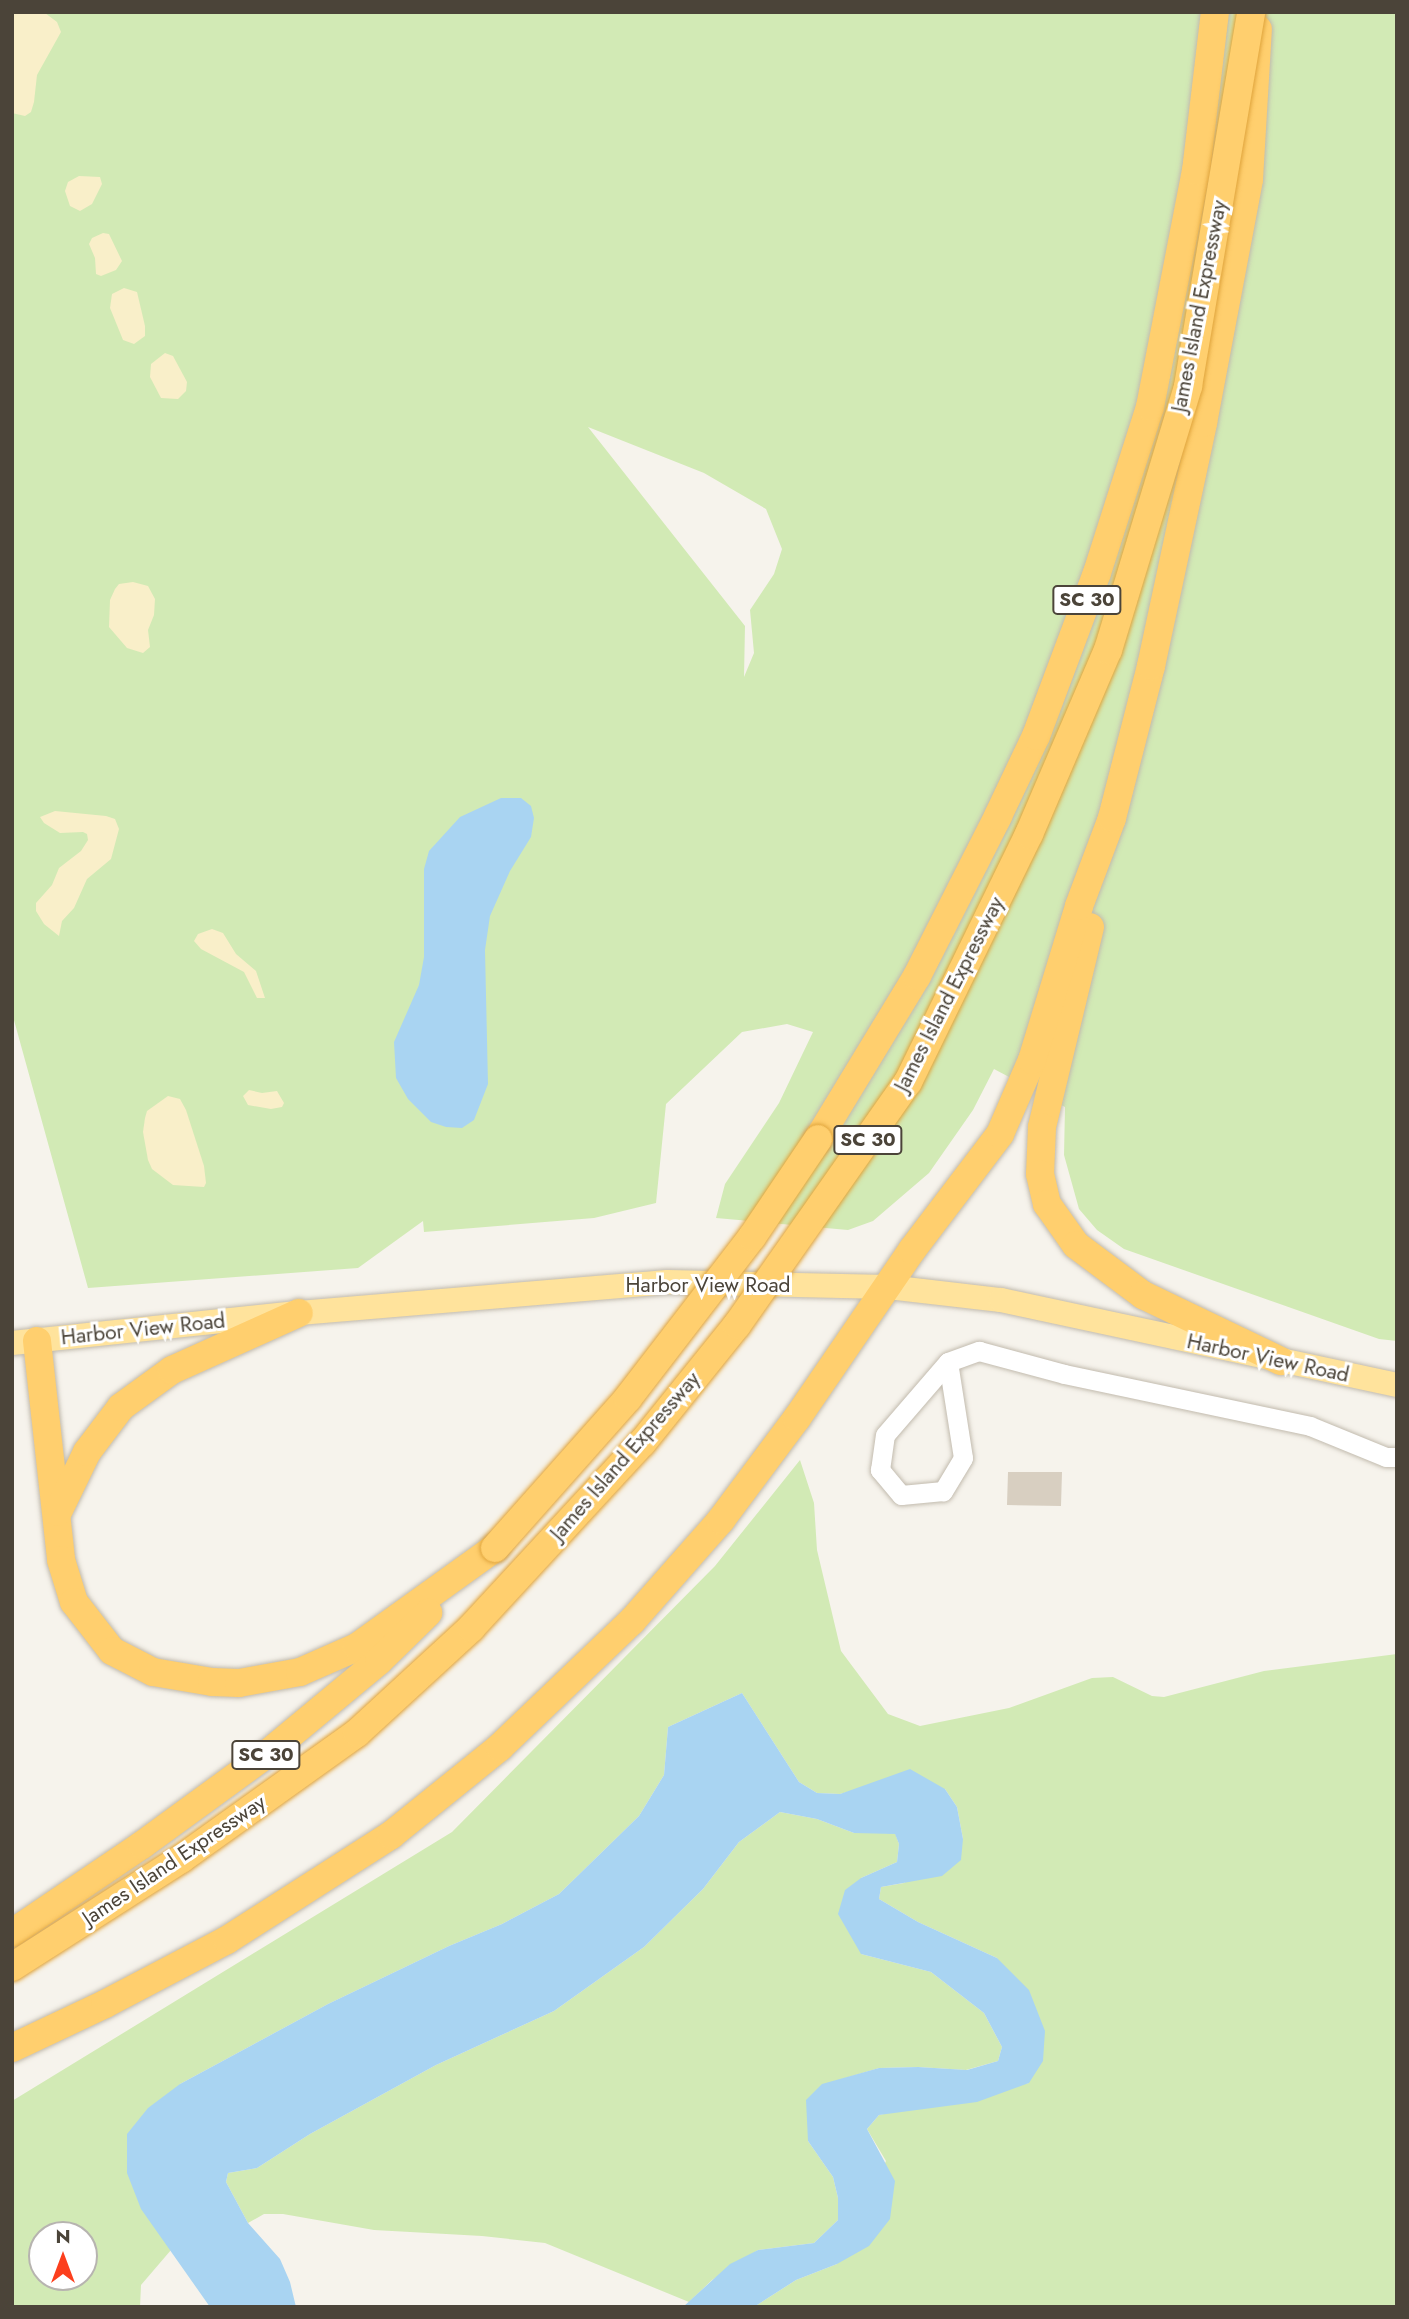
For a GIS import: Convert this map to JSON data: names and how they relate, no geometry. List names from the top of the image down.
{
  "streets": {
    "highway": ["James Island Expressway", "SC 30"],
    "main road": ["Harbor View Road"]
  },
  "north": "top"
}
